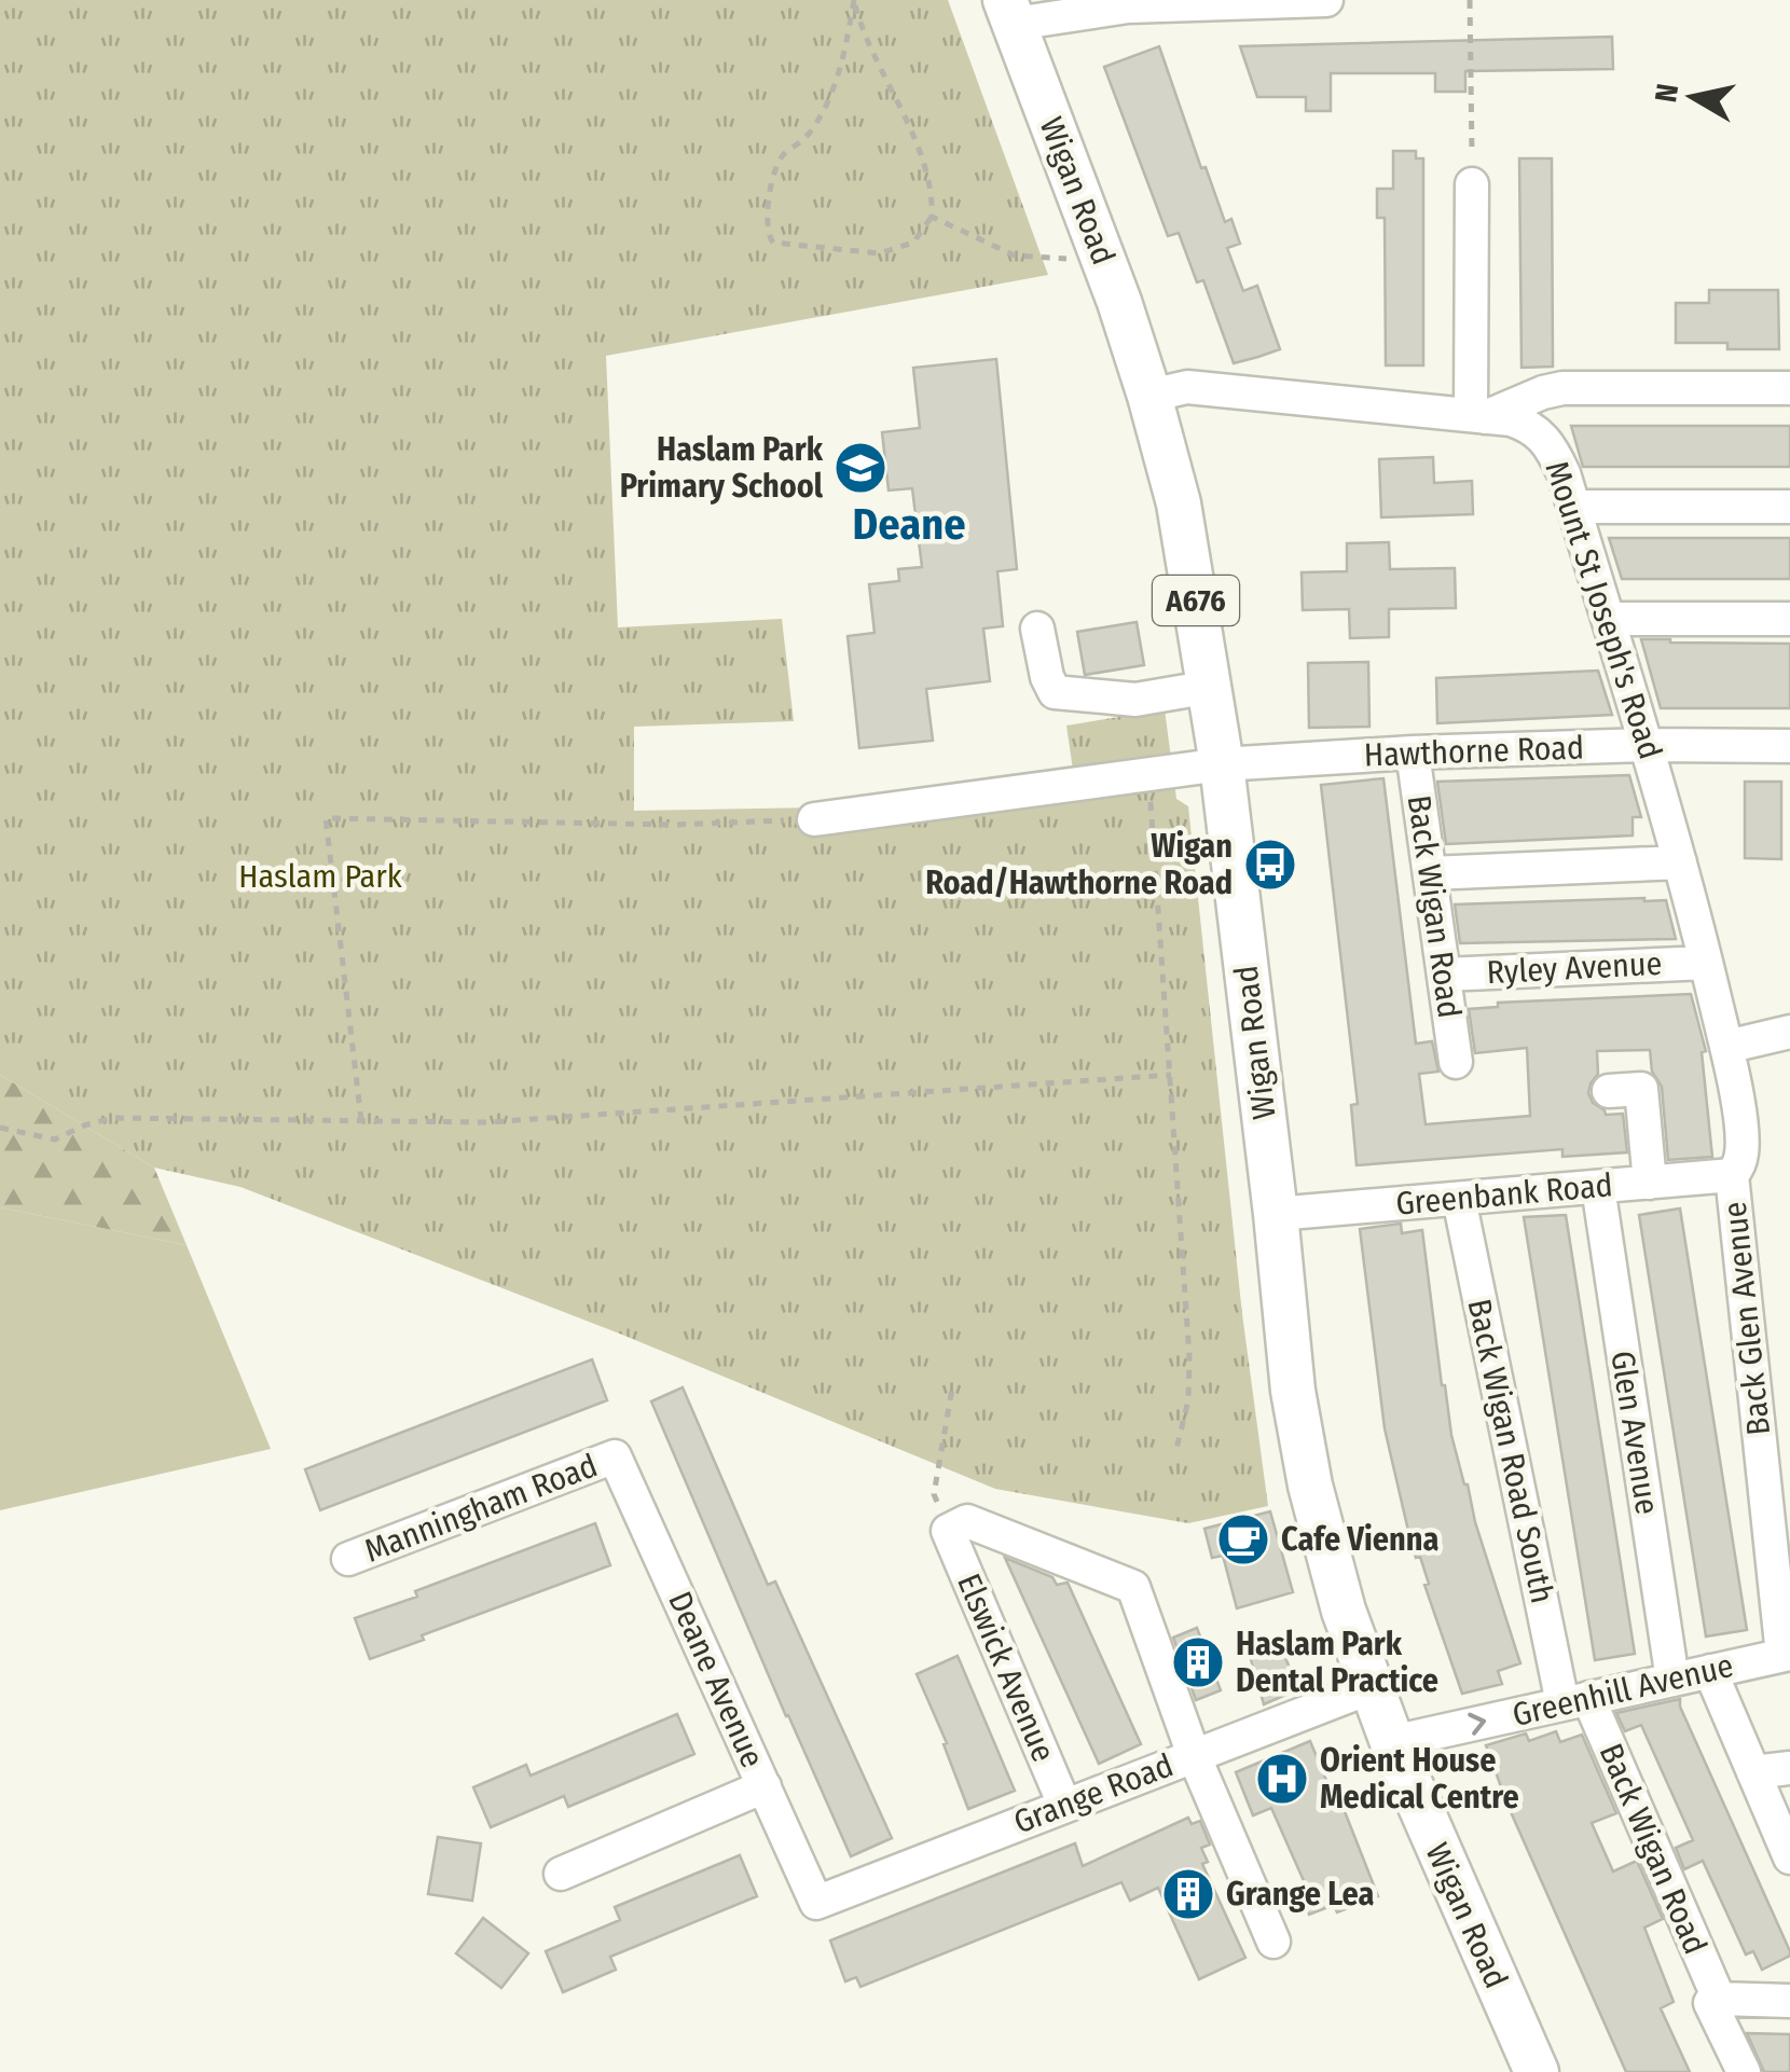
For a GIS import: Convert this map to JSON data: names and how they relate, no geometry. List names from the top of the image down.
{
  "streets": {
    "main road": ["Wigan Road", "A676"],
    "street": [
      "Mount St Joseph's Road",
      "Hawthorne Road",
      "Back Wigan Road",
      "Ryley Avenue",
      "Greenbank Road",
      "Back Glen Avenue",
      "Glen Avenue",
      "Back Wigan Road South",
      "Manningham Road",
      "Elswick Avenue",
      "Deane Avenue",
      "Greenhill Avenue",
      "Grange Road"
    ]
  },
  "crossings": [
    ["Wigan Road", "Mount St Joseph's Road"],
    ["Wigan Road", "Hawthorne Road"],
    ["Wigan Road", "Greenbank Road"],
    ["Wigan Road", "Greenhill Avenue"],
    ["Wigan Road", "Grange Road"],
    ["Mount St Joseph's Road", "Hawthorne Road"],
    ["Mount St Joseph's Road", "Ryley Avenue"],
    ["Mount St Joseph's Road", "Greenbank Road"],
    ["Mount St Joseph's Road", "Back Glen Avenue"],
    ["Hawthorne Road", "Back Wigan Road"],
    ["Back Wigan Road", "Ryley Avenue"],
    ["Back Wigan Road", "Back Wigan Road South"],
    ["Back Wigan Road", "Greenhill Avenue"],
    ["Greenbank Road", "Back Glen Avenue"],
    ["Greenbank Road", "Glen Avenue"],
    ["Greenbank Road", "Back Wigan Road South"],
    ["Back Glen Avenue", "Greenhill Avenue"],
    ["Glen Avenue", "Greenhill Avenue"],
    ["Back Wigan Road South", "Greenhill Avenue"],
    ["Manningham Road", "Deane Avenue"],
    ["Elswick Avenue", "Grange Road"],
    ["Deane Avenue", "Grange Road"]
  ],
  "one_way": ["Greenhill Avenue"],
  "districts": ["Deane"],
  "parks": ["Haslam Park"],
  "places": {
    "school or university": ["Haslam Park Primary School"],
    "bus stop": ["Wigan Road/Hawthorne Road"],
    "cafe": ["Cafe Vienna"],
    "building": ["Haslam Park Dental Practice", "Grange Lea"],
    "hospital": ["Orient House Medical Centre"]
  },
  "north": "left"
}
